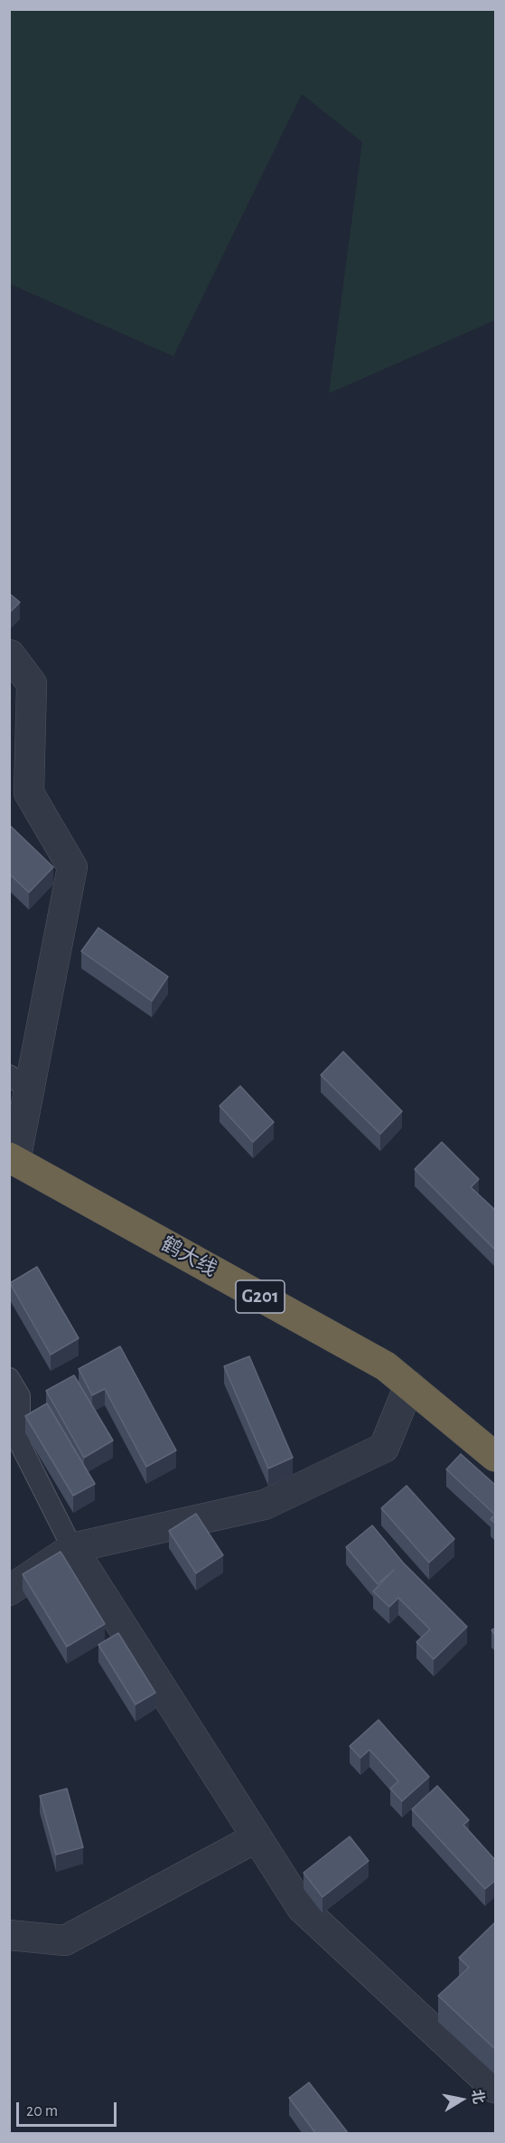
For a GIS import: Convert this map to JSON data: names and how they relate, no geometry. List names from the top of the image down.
{
  "streets": {
    "highway": ["鹤大线", "G201"]
  },
  "scale_bar": "20 m",
  "north": "right"
}
